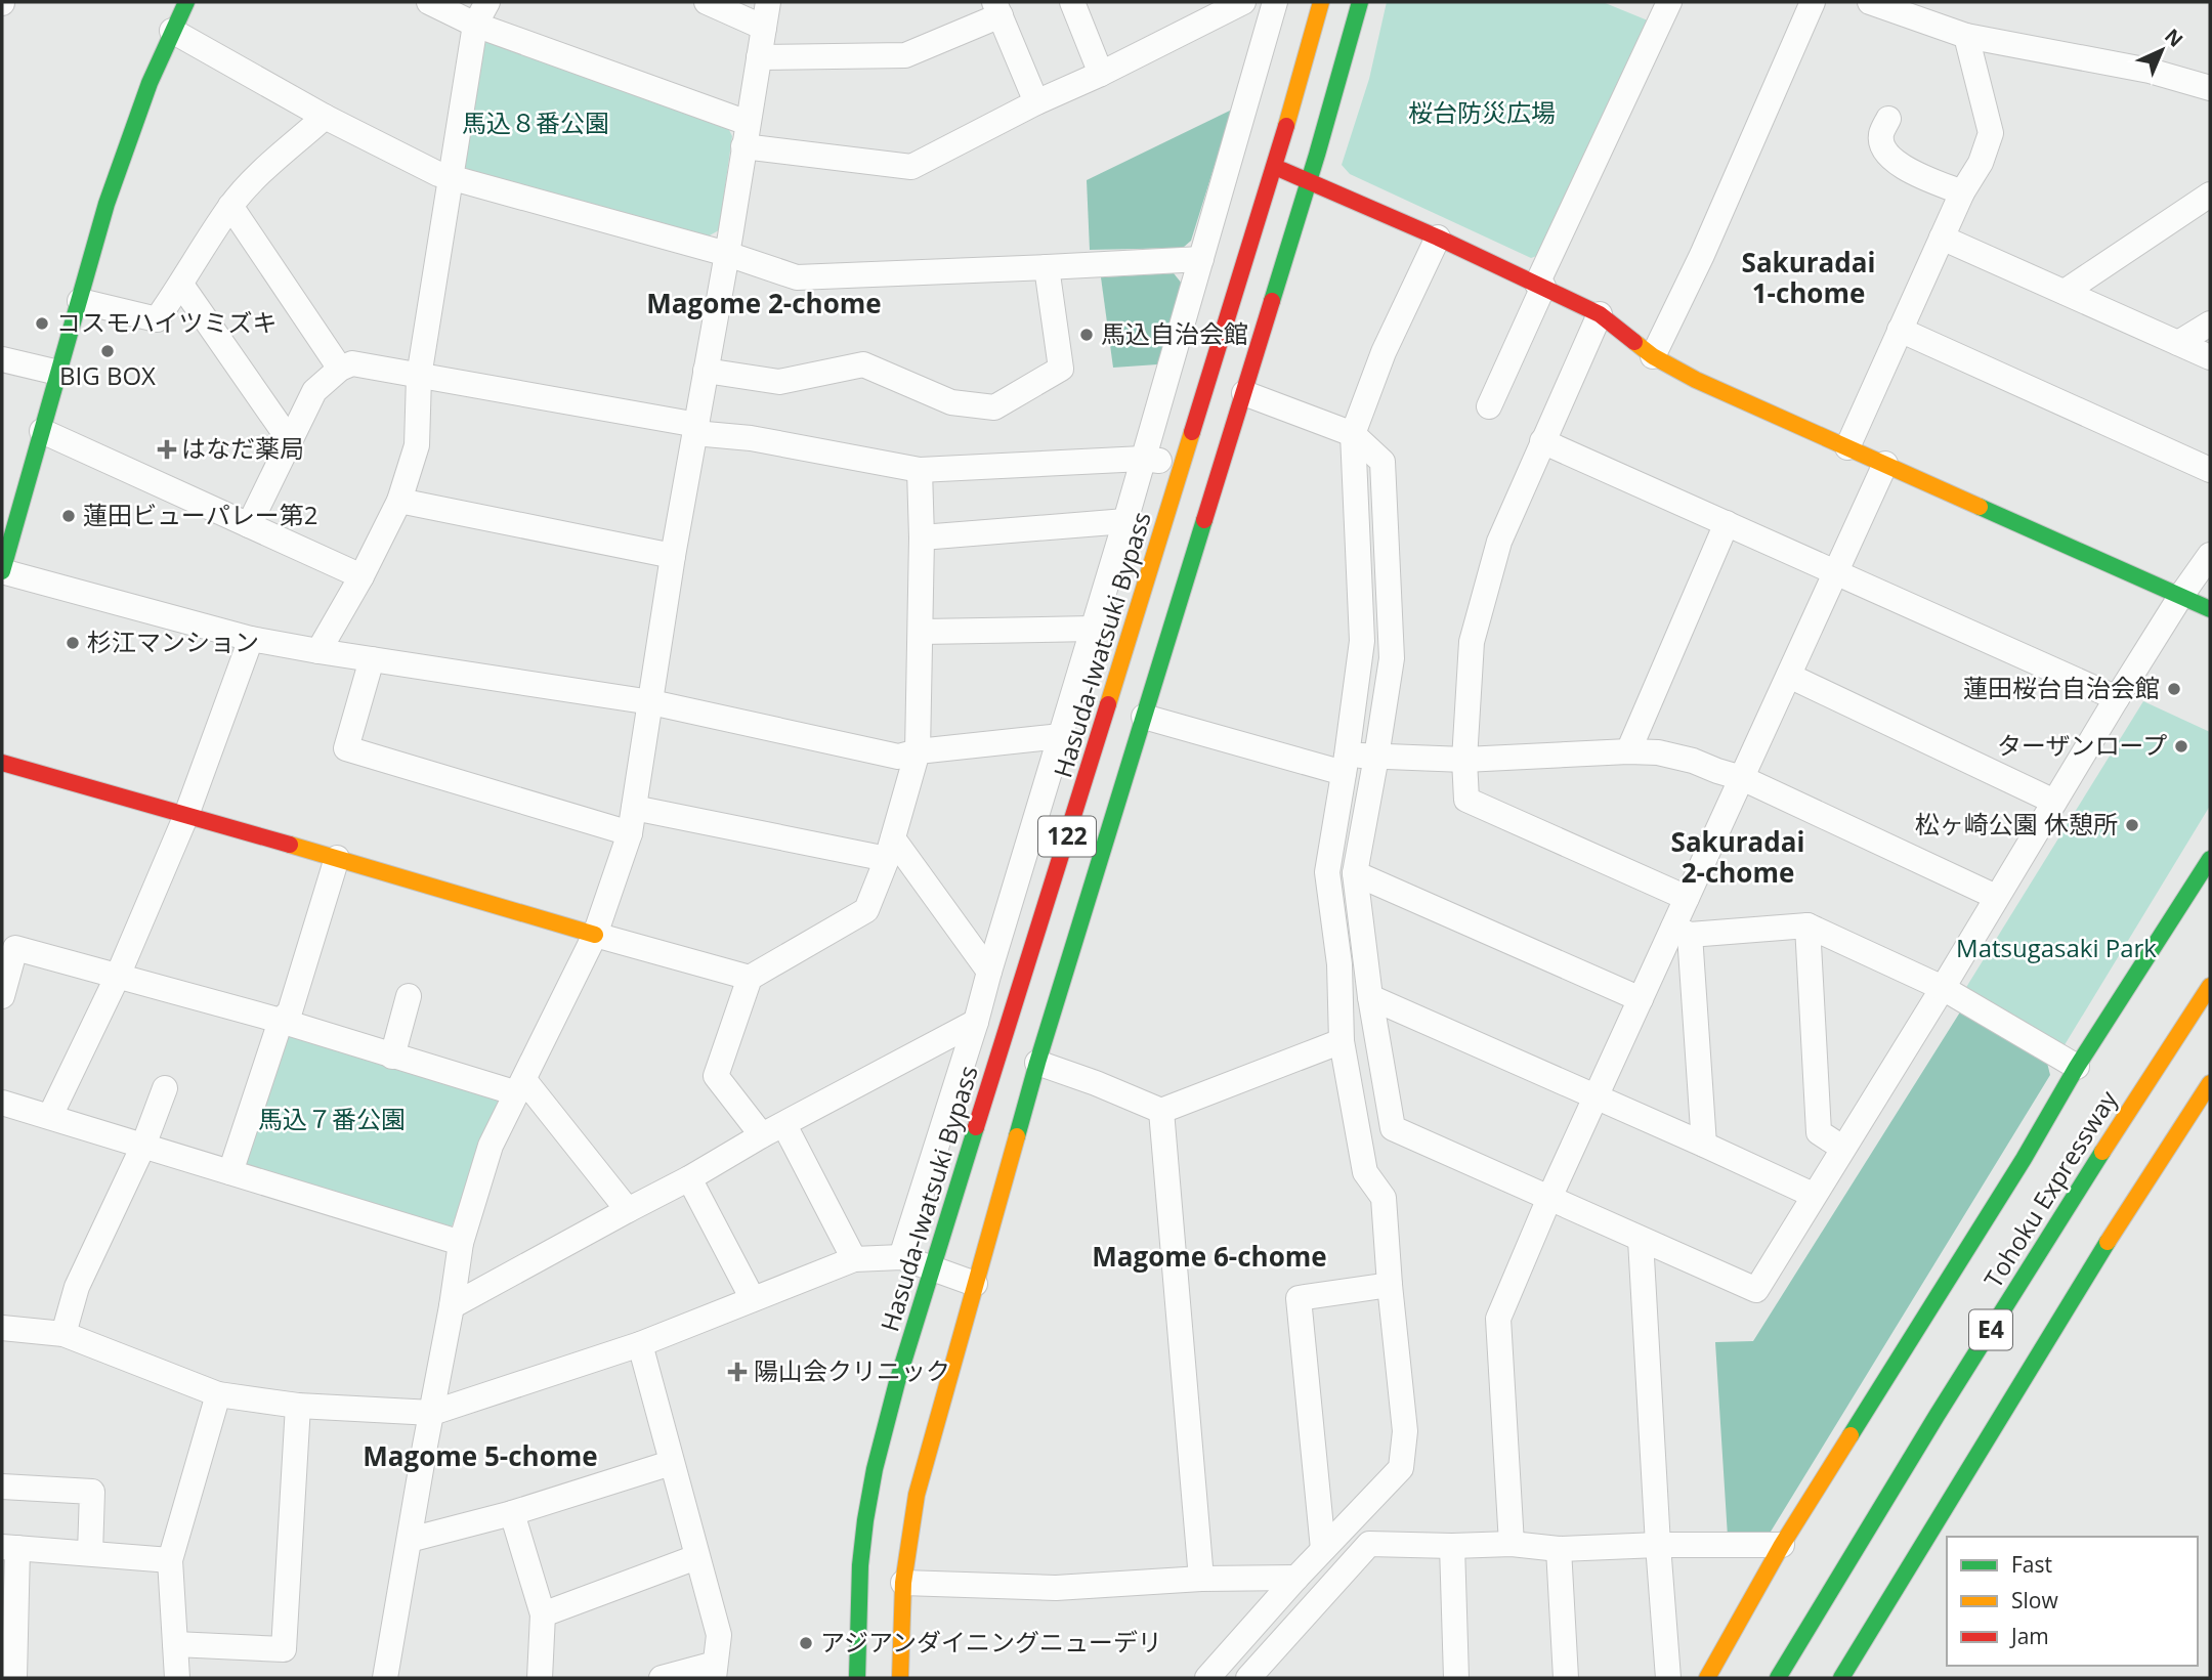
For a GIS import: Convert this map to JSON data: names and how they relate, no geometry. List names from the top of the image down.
{
  "streets": {
    "main road": [
      "Hasuda-Iwatsuki Bypass",
      "122",
      "Tohoku Expressway",
      "E4"
    ]
  },
  "districts": [
    "Sakuradai 1-chome",
    "Magome 2-chome",
    "Sakuradai 2-chome",
    "Magome 6-chome",
    "Magome 5-chome"
  ],
  "parks": [
    "桜台防災広場",
    "馬込８番公園",
    "Matsugasaki Park",
    "馬込７番公園"
  ],
  "places": {
    "other": [
      "コスモハイツミズキ",
      "馬込自治会館",
      "BIG BOX",
      "蓮田ビューパレー第2",
      "杉江マンション",
      "蓮田桜台自治会館",
      "ターザンロープ",
      "松ヶ崎公園 休憩所",
      "アジアンダイニングニューデリ"
    ],
    "health": ["はなだ薬局", "陽山会クリニック"]
  },
  "legend": ["Fast", "Slow", "Jam"],
  "north": "top right"
}
